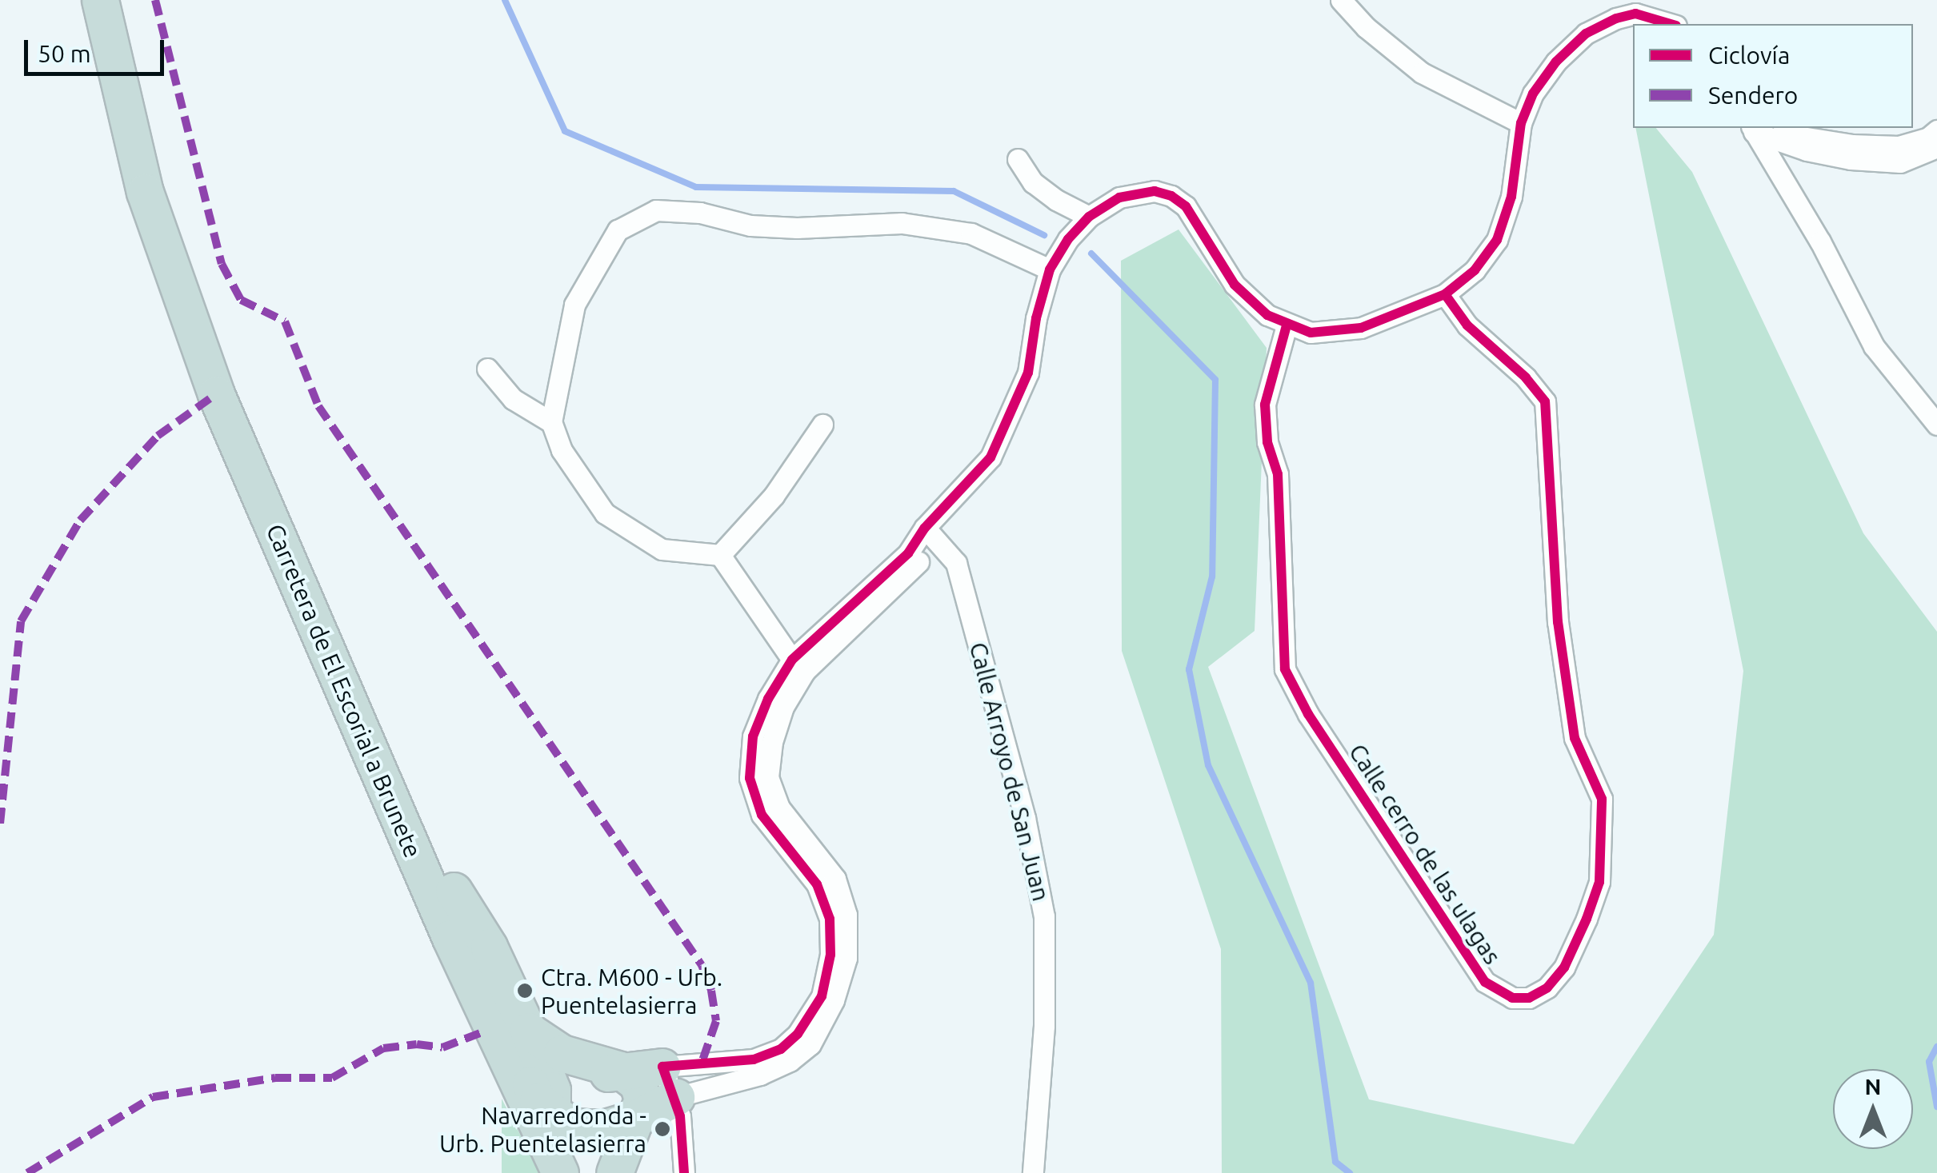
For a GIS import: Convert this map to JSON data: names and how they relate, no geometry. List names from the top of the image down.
{
  "streets": {
    "highway": ["Carretera de El Escorial a Brunete"],
    "street": ["Calle Arroyo de San Juan", "Calle cerro de las ulagas"]
  },
  "places": ["Ctra. M600 - Urb. Puentelasierra", "Navarredonda - Urb. Puentelasierra"],
  "legend": ["Ciclovía", "Sendero"],
  "scale_bar": "50 m",
  "north": "top"
}
